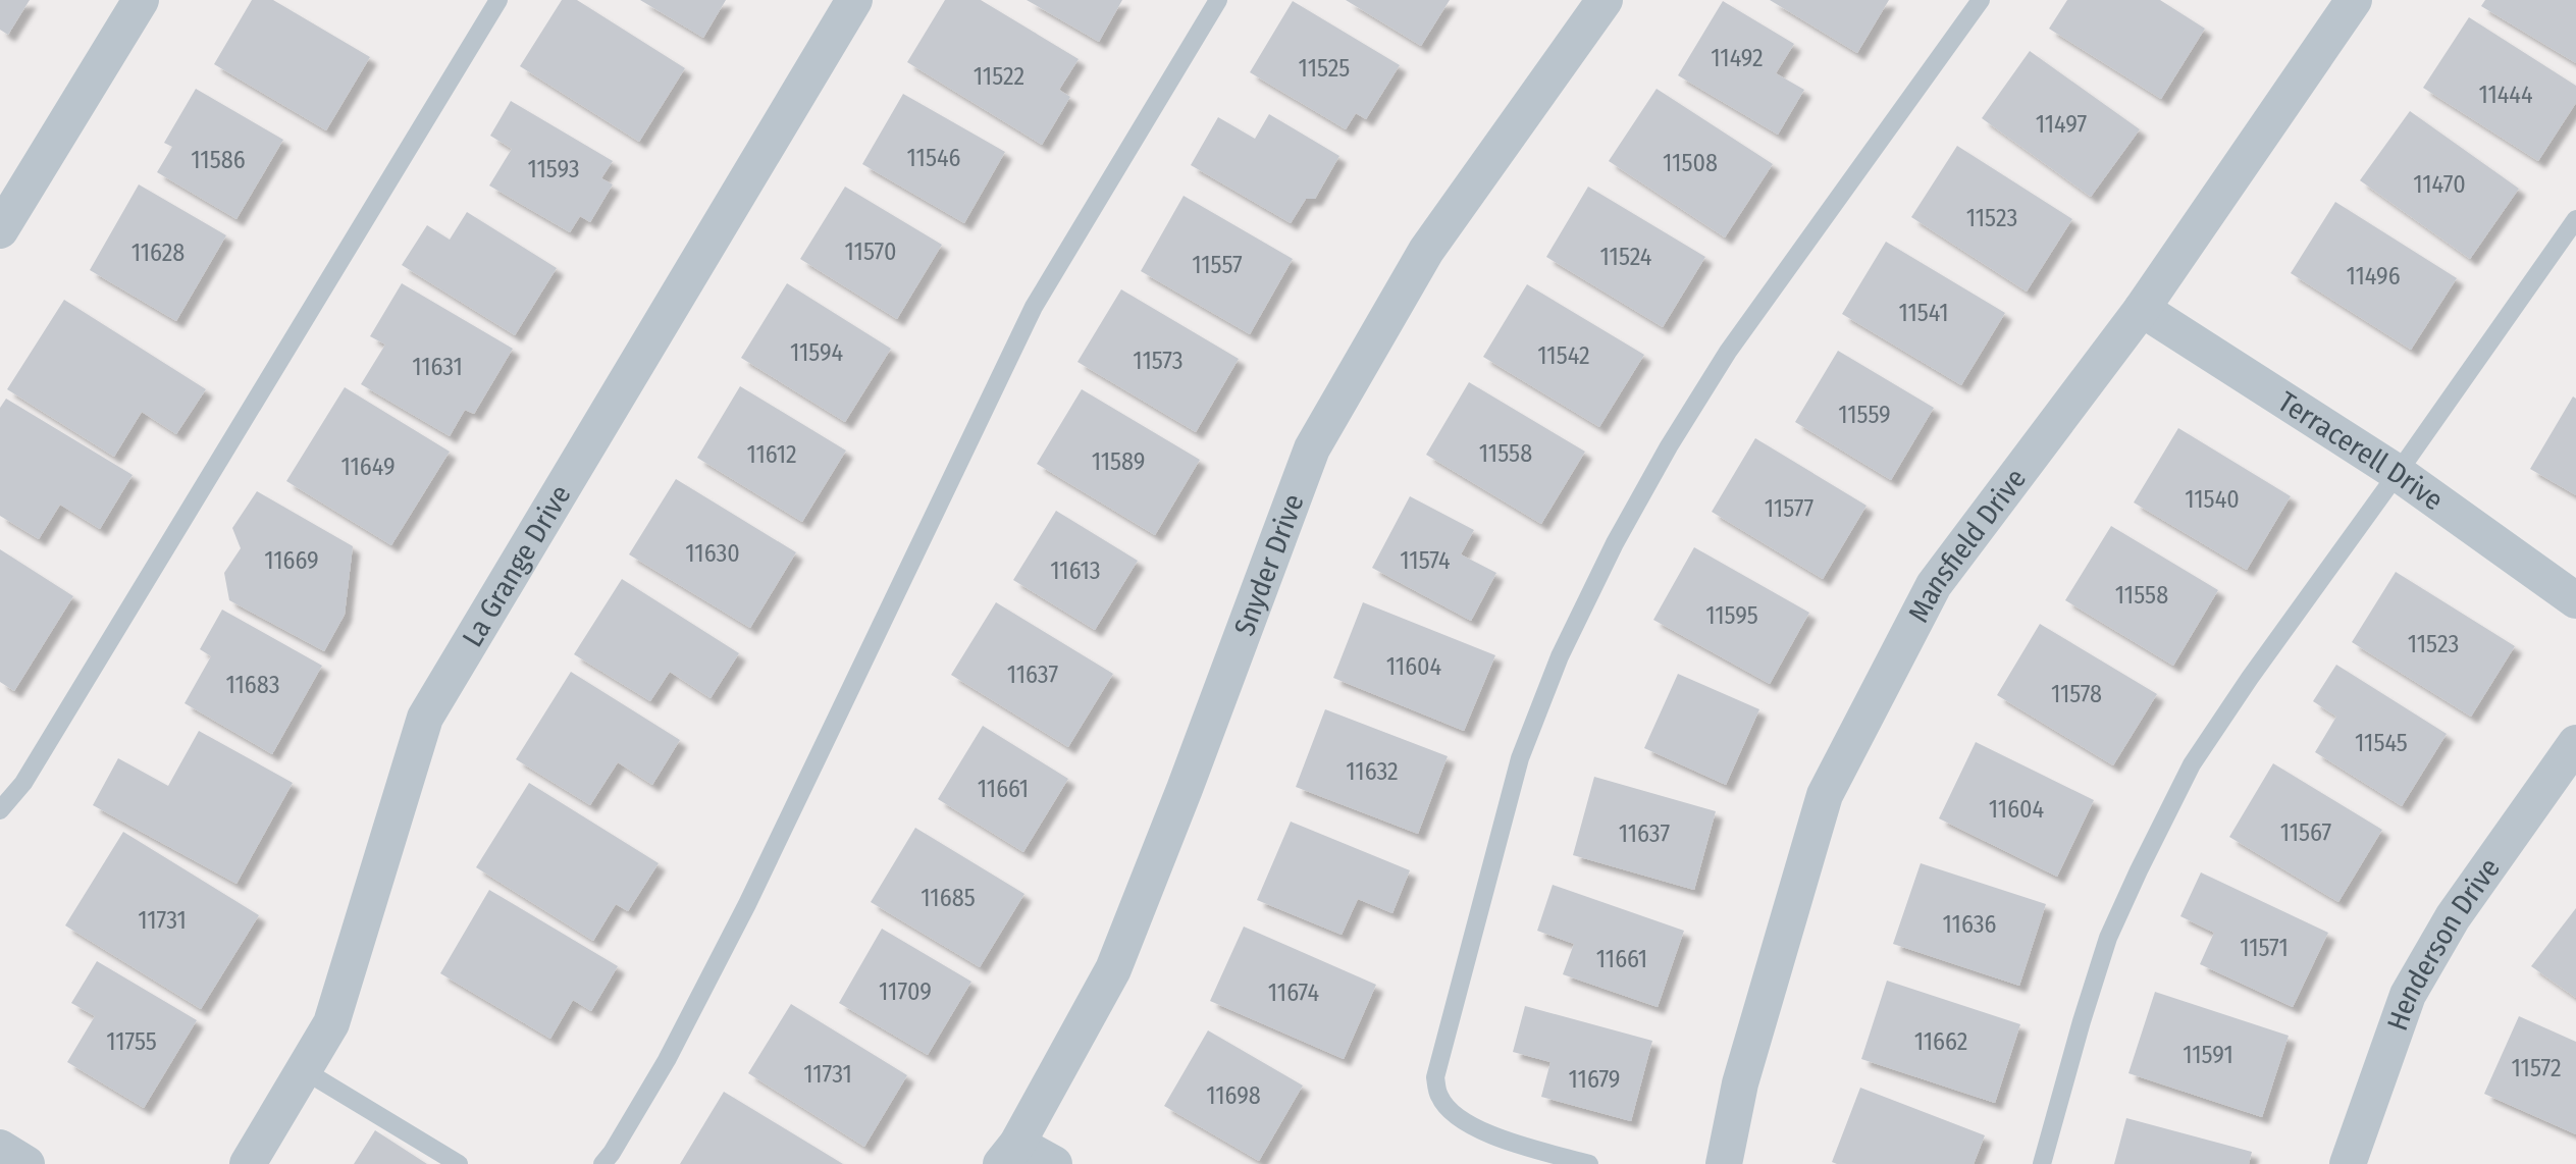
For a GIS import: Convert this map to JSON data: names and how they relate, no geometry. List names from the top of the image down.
{
  "streets": {
    "street": [
      "Terracerell Drive",
      "Mansfield Drive",
      "Snyder Drive",
      "La Grange Drive",
      "Henderson Drive"
    ]
  },
  "crossings": [
    ["Terracerell Drive", "Mansfield Drive"]
  ],
  "house_numbers": [
    "11492",
    "11525",
    "11522",
    "11444",
    "11497",
    "11546",
    "11586",
    "11508",
    "11593",
    "11470",
    "11523",
    "11570",
    "11628",
    "11524",
    "11557",
    "11496",
    "11541",
    "11594",
    "11542",
    "11573",
    "11631",
    "11559",
    "11558",
    "11612",
    "11589",
    "11649",
    "11540",
    "11577",
    "11630",
    "11669",
    "11574",
    "11613",
    "11558",
    "11595",
    "11523",
    "11604",
    "11637",
    "11683",
    "11578",
    "11545",
    "11632",
    "11661",
    "11604",
    "11567",
    "11637",
    "11685",
    "11731",
    "11636",
    "11571",
    "11661",
    "11709",
    "11674",
    "11755",
    "11662",
    "11591",
    "11572",
    "11731",
    "11679",
    "11698"
  ]
}
